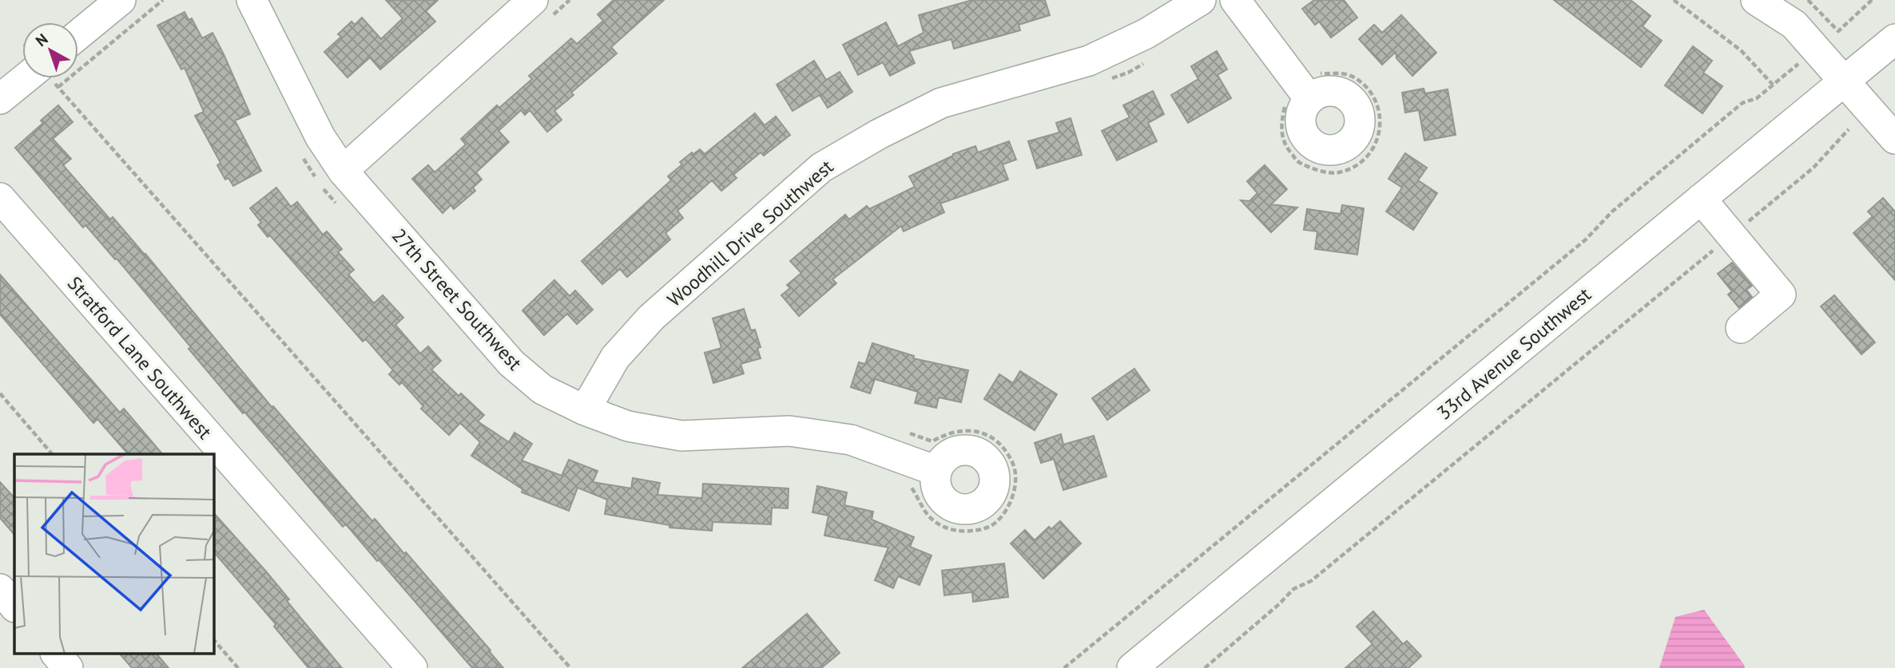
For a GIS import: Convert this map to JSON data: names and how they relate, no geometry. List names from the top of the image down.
{
  "streets": {
    "street": [
      "Woodhill Drive Southwest",
      "27th Street Southwest",
      "33rd Avenue Southwest",
      "Stratford Lane Southwest"
    ]
  },
  "crossings": [
    ["Woodhill Drive Southwest", "27th Street Southwest"]
  ],
  "north": "top left"
}
